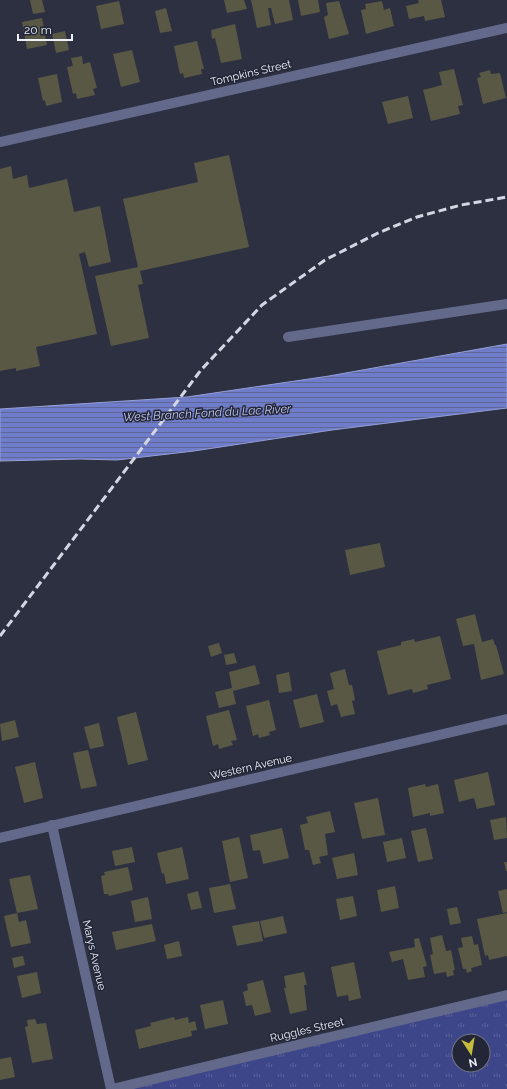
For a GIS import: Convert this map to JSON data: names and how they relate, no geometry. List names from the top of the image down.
{
  "streets": {
    "street": [
      "Tompkins Street",
      "Western Avenue",
      "Marys Avenue",
      "Ruggles Street"
    ]
  },
  "crossings": [
    ["Western Avenue", "Marys Avenue"],
    ["Marys Avenue", "Ruggles Street"]
  ],
  "water": ["West Branch Fond du Lac River"],
  "scale_bar": "20 m",
  "north": "bottom"
}
